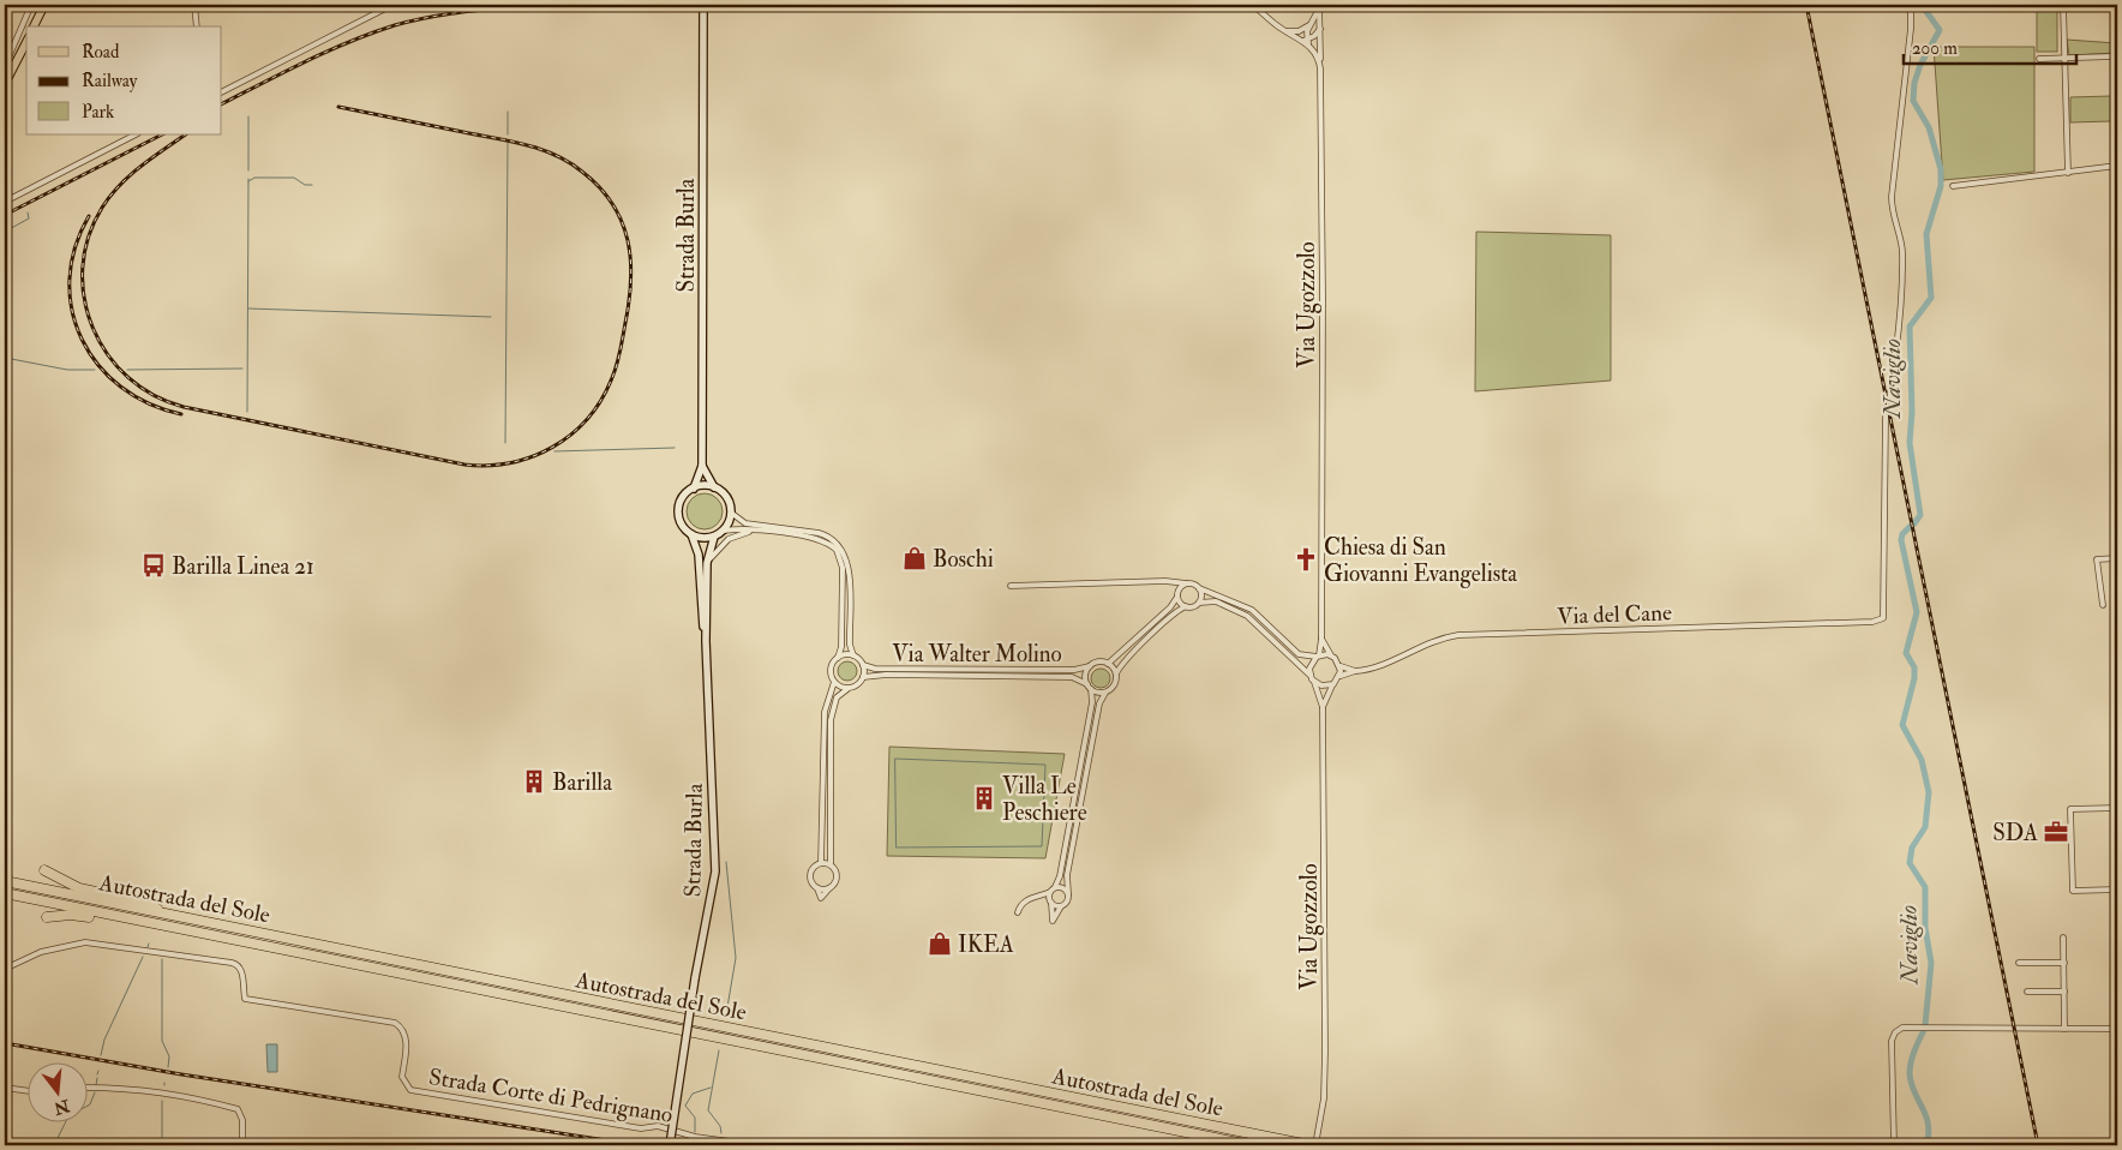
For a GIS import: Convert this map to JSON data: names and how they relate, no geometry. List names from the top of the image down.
{
  "streets": {
    "highway": ["Autostrada del Sole"],
    "main road": ["Strada Burla"],
    "street": [
      "Via Ugozzolo",
      "Via del Cane",
      "Via Walter Molino",
      "Strada Corte di Pedrignano"
    ]
  },
  "crossings": [
    ["Via Ugozzolo", "Via del Cane"]
  ],
  "water": ["Naviglio"],
  "places": {
    "shop": ["Boschi", "IKEA"],
    "church": ["Chiesa di San Giovanni Evangelista"],
    "bus stop": ["Barilla Linea 21"],
    "building": ["Barilla", "Villa Le Peschiere"],
    "office": ["SDA"]
  },
  "legend": ["Road", "Railway", "Park"],
  "scale_bar": "200 m",
  "north": "bottom"
}
